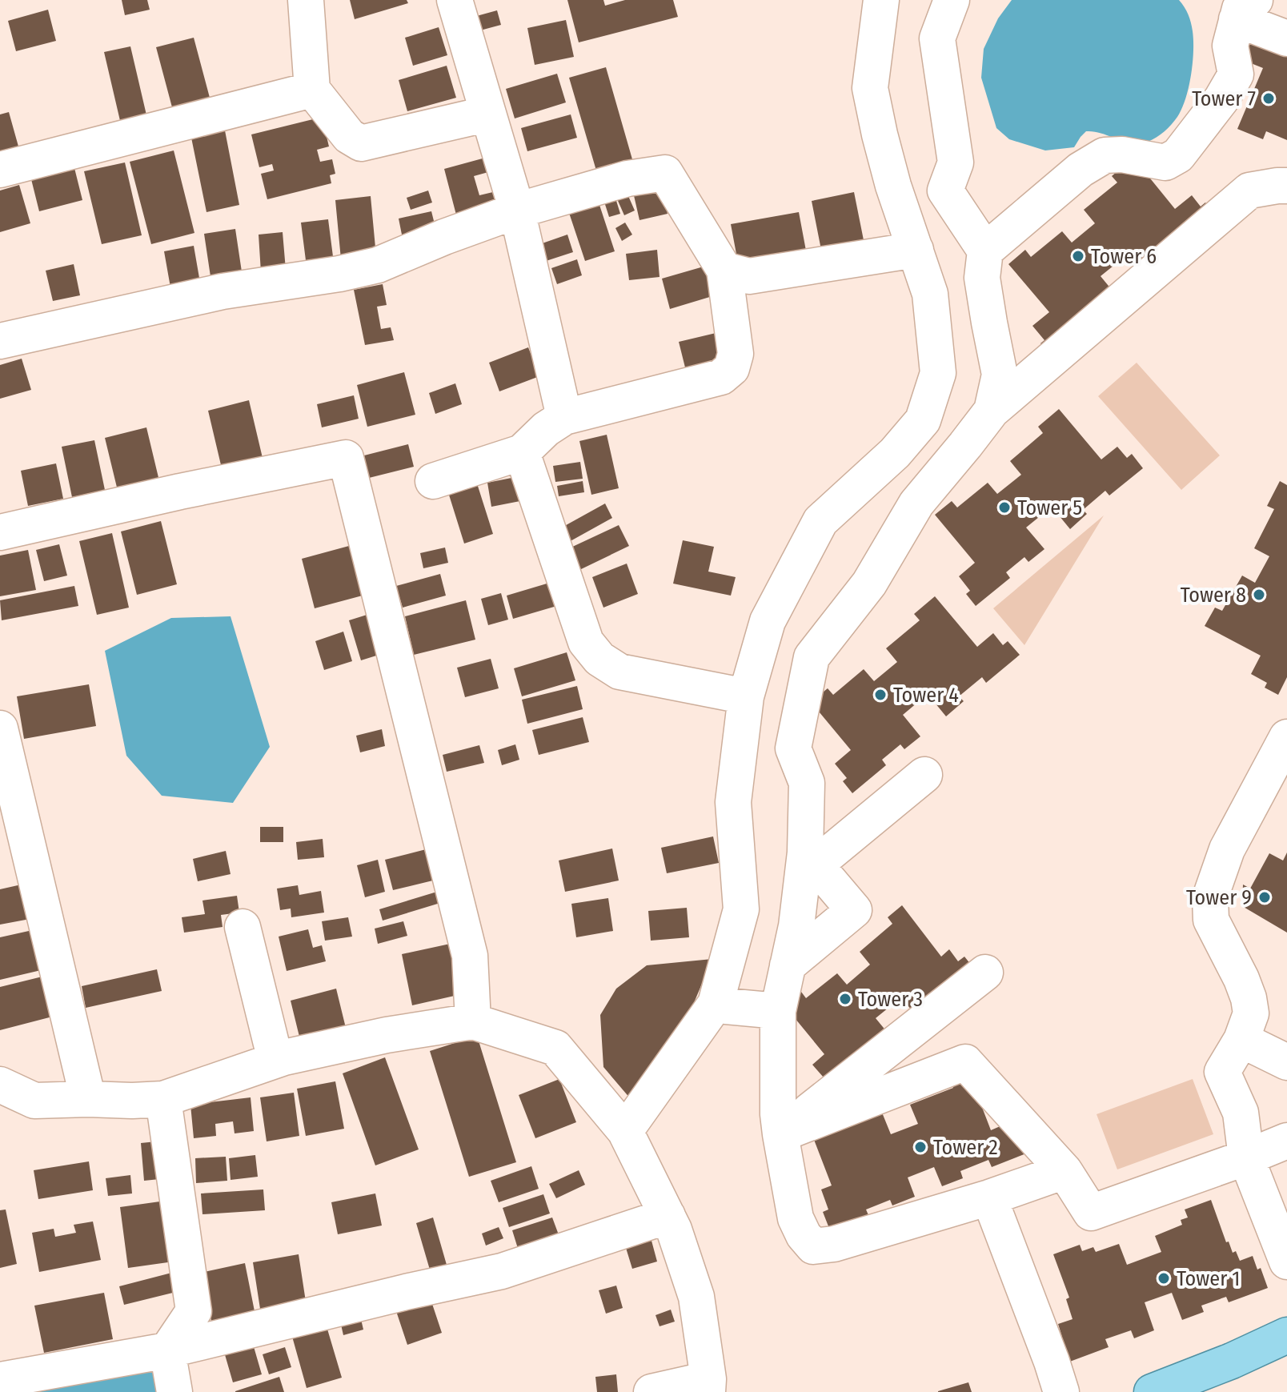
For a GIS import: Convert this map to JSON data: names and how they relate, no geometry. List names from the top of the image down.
{
  "places": [
    "Tower 7",
    "Tower 6",
    "Tower 5",
    "Tower 8",
    "Tower 4",
    "Tower 9",
    "Tower 3",
    "Tower 2",
    "Tower 1"
  ]
}
